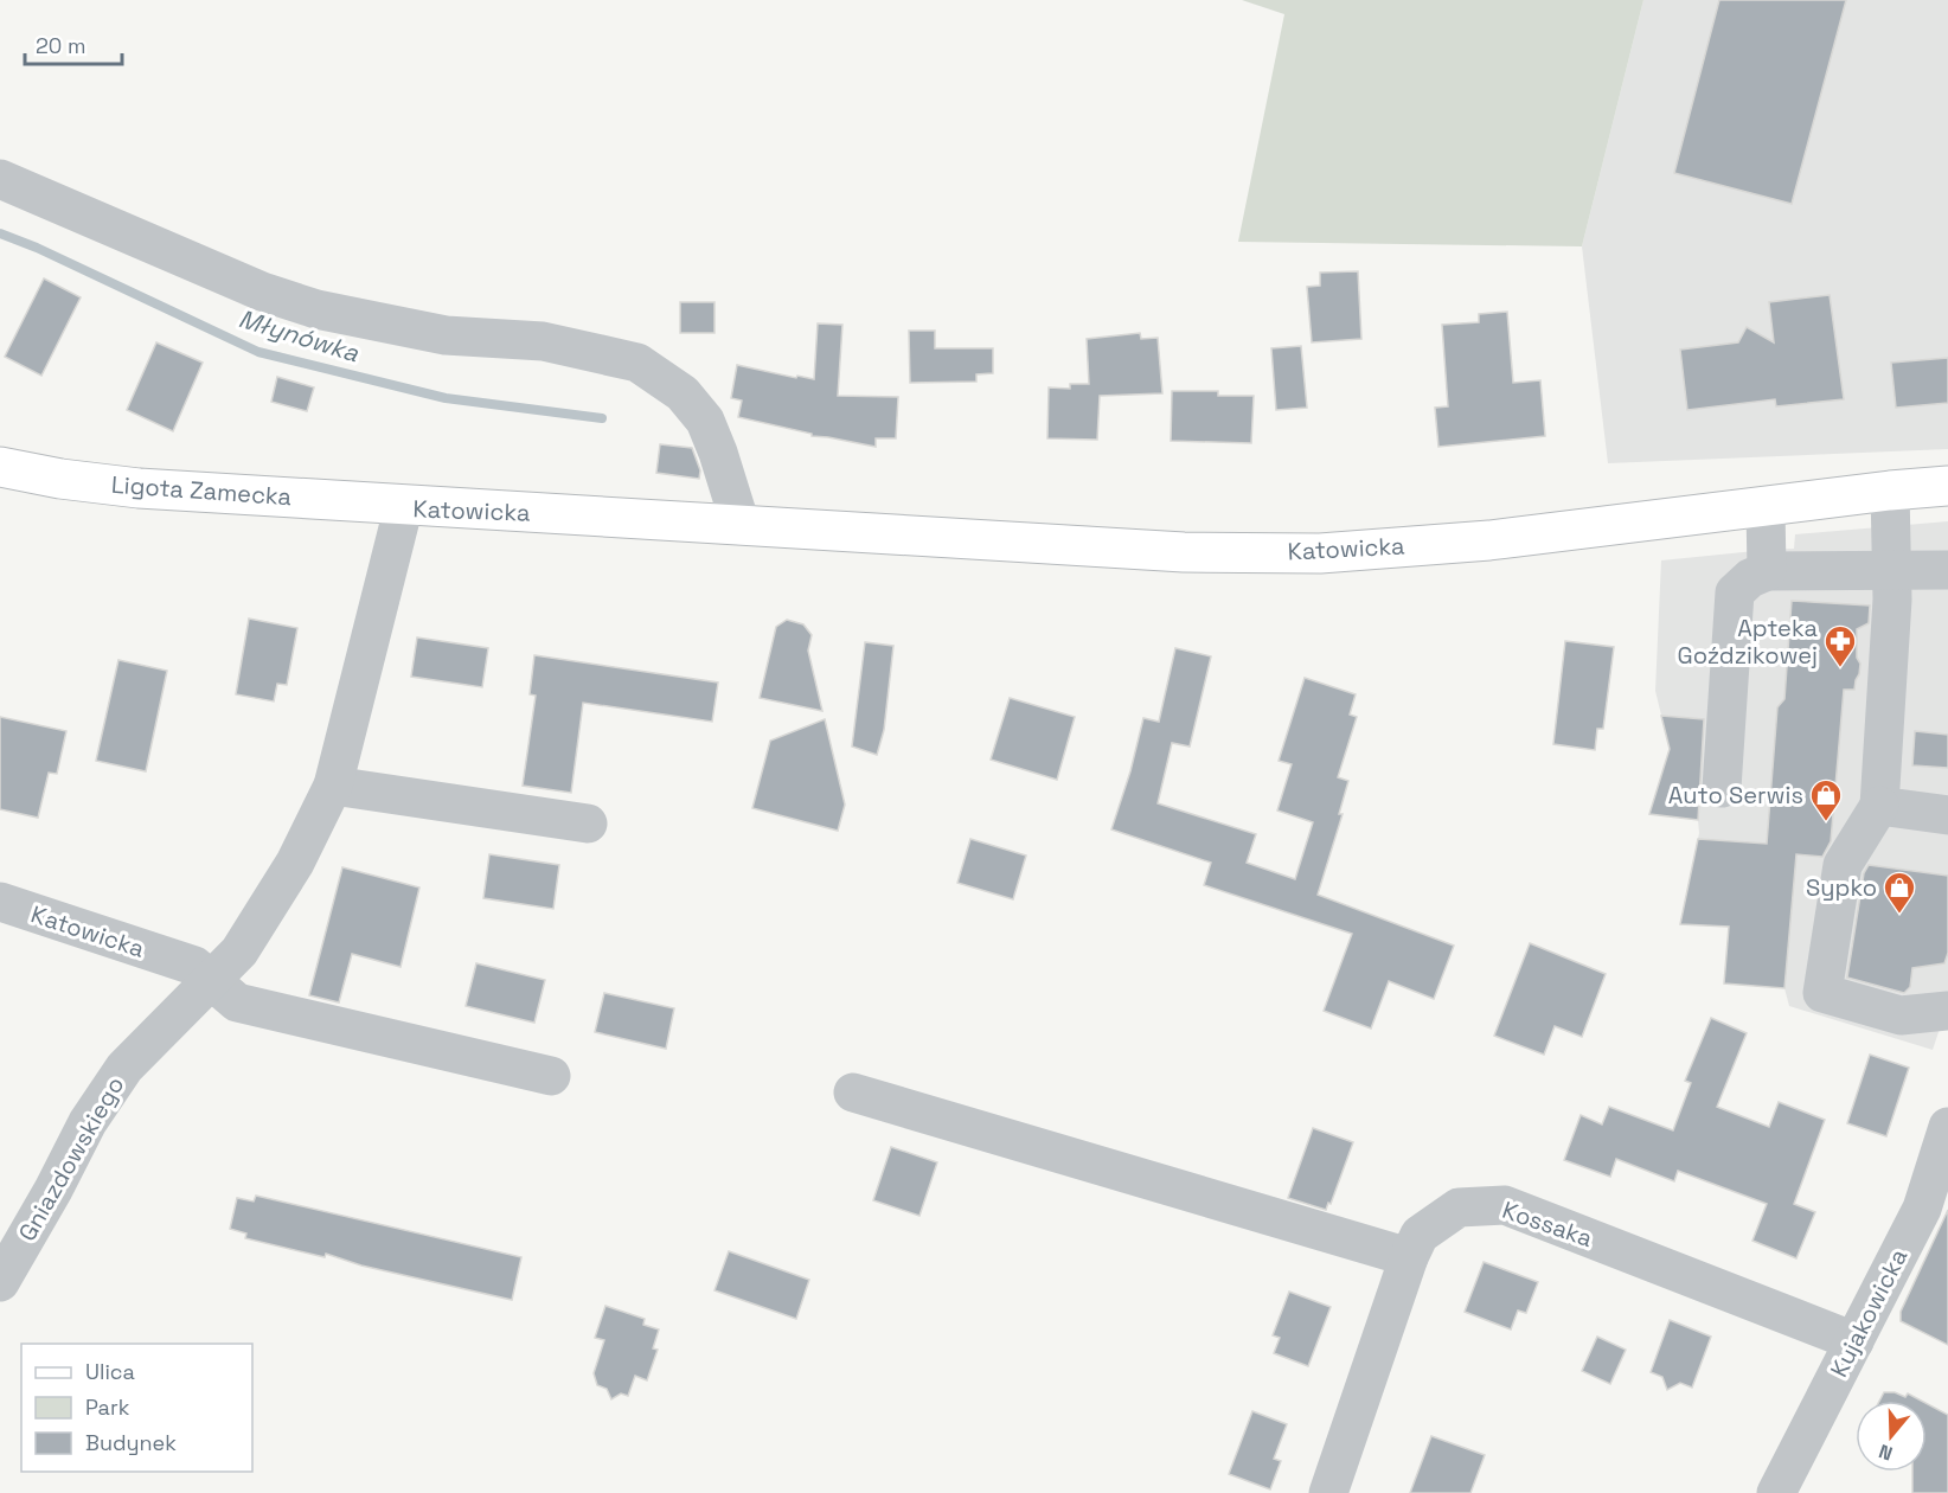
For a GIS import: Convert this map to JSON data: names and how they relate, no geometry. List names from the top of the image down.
{
  "streets": {
    "main road": ["Ligota Zamecka", "Katowicka"],
    "street": ["Gniazdowskiego", "Kossaka", "Kujakowicka"]
  },
  "crossings": [
    ["Ligota Zamecka", "Katowicka"],
    ["Katowicka", "Gniazdowskiego"],
    ["Kossaka", "Kujakowicka"]
  ],
  "water": ["Młynówka"],
  "places": {
    "pharmacy": ["Apteka Goździkowej"],
    "shop": ["Auto Serwis", "Sypko"]
  },
  "legend": ["Ulica", "Park", "Budynek"],
  "scale_bar": "20 m",
  "north": "bottom"
}
